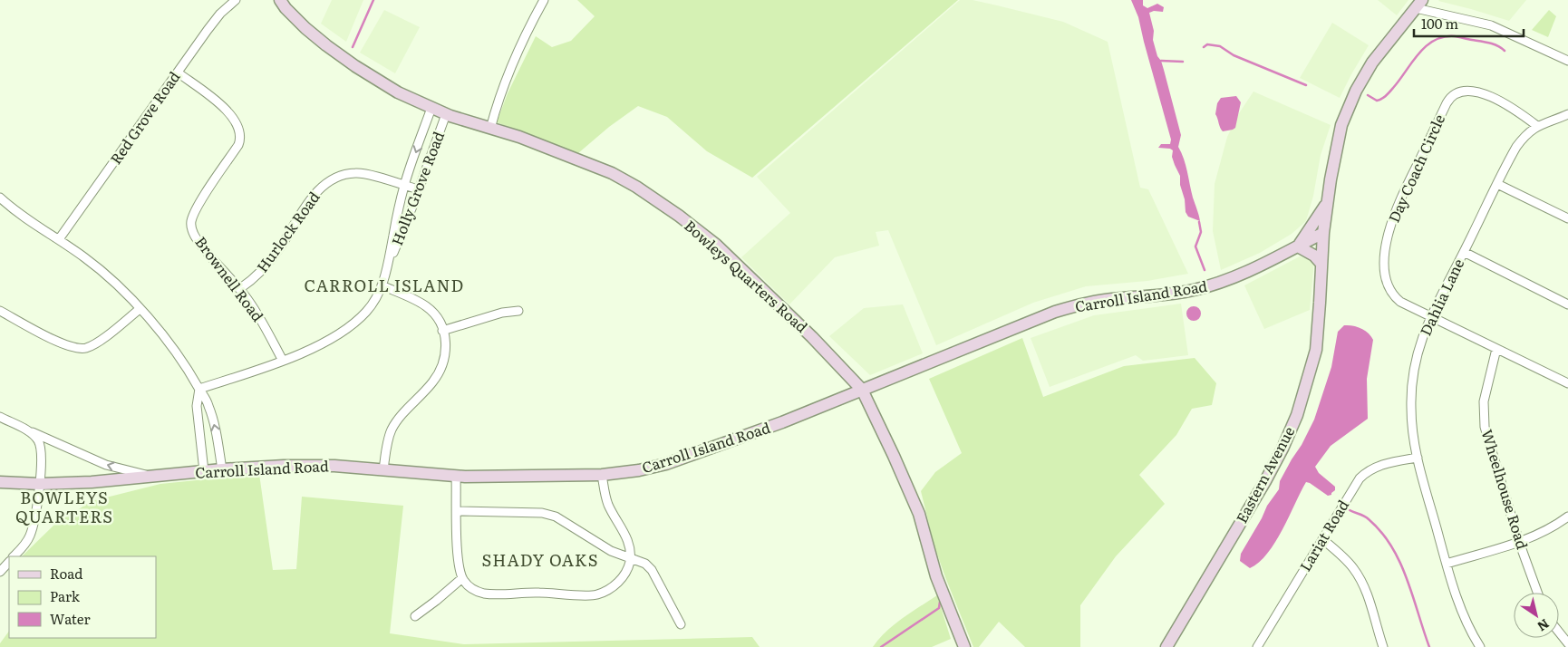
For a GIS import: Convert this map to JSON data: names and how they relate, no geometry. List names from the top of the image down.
{
  "streets": {
    "street": [
      "Red Grove Road",
      "Day Coach Circle",
      "Holly Grove Road",
      "Hurlock Road",
      "Bowleys Quarters Road",
      "Brownell Road",
      "Carroll Island Road",
      "Dahlia Lane",
      "Eastern Avenue",
      "Wheelhouse Road",
      "Lariat Road"
    ]
  },
  "crossings": [
    ["Red Grove Road", "Brownell Road"],
    ["Day Coach Circle", "Dahlia Lane"],
    ["Day Coach Circle", "Wheelhouse Road"],
    ["Holly Grove Road", "Hurlock Road"],
    ["Holly Grove Road", "Bowleys Quarters Road"],
    ["Holly Grove Road", "Brownell Road"],
    ["Hurlock Road", "Brownell Road"],
    ["Bowleys Quarters Road", "Carroll Island Road"],
    ["Carroll Island Road", "Eastern Avenue"],
    ["Dahlia Lane", "Lariat Road"]
  ],
  "districts": ["CARROLL ISLAND", "BOWLEYS QUARTERS", "SHADY OAKS"],
  "legend": ["Road", "Park", "Water"],
  "scale_bar": "100 m",
  "north": "bottom right"
}
